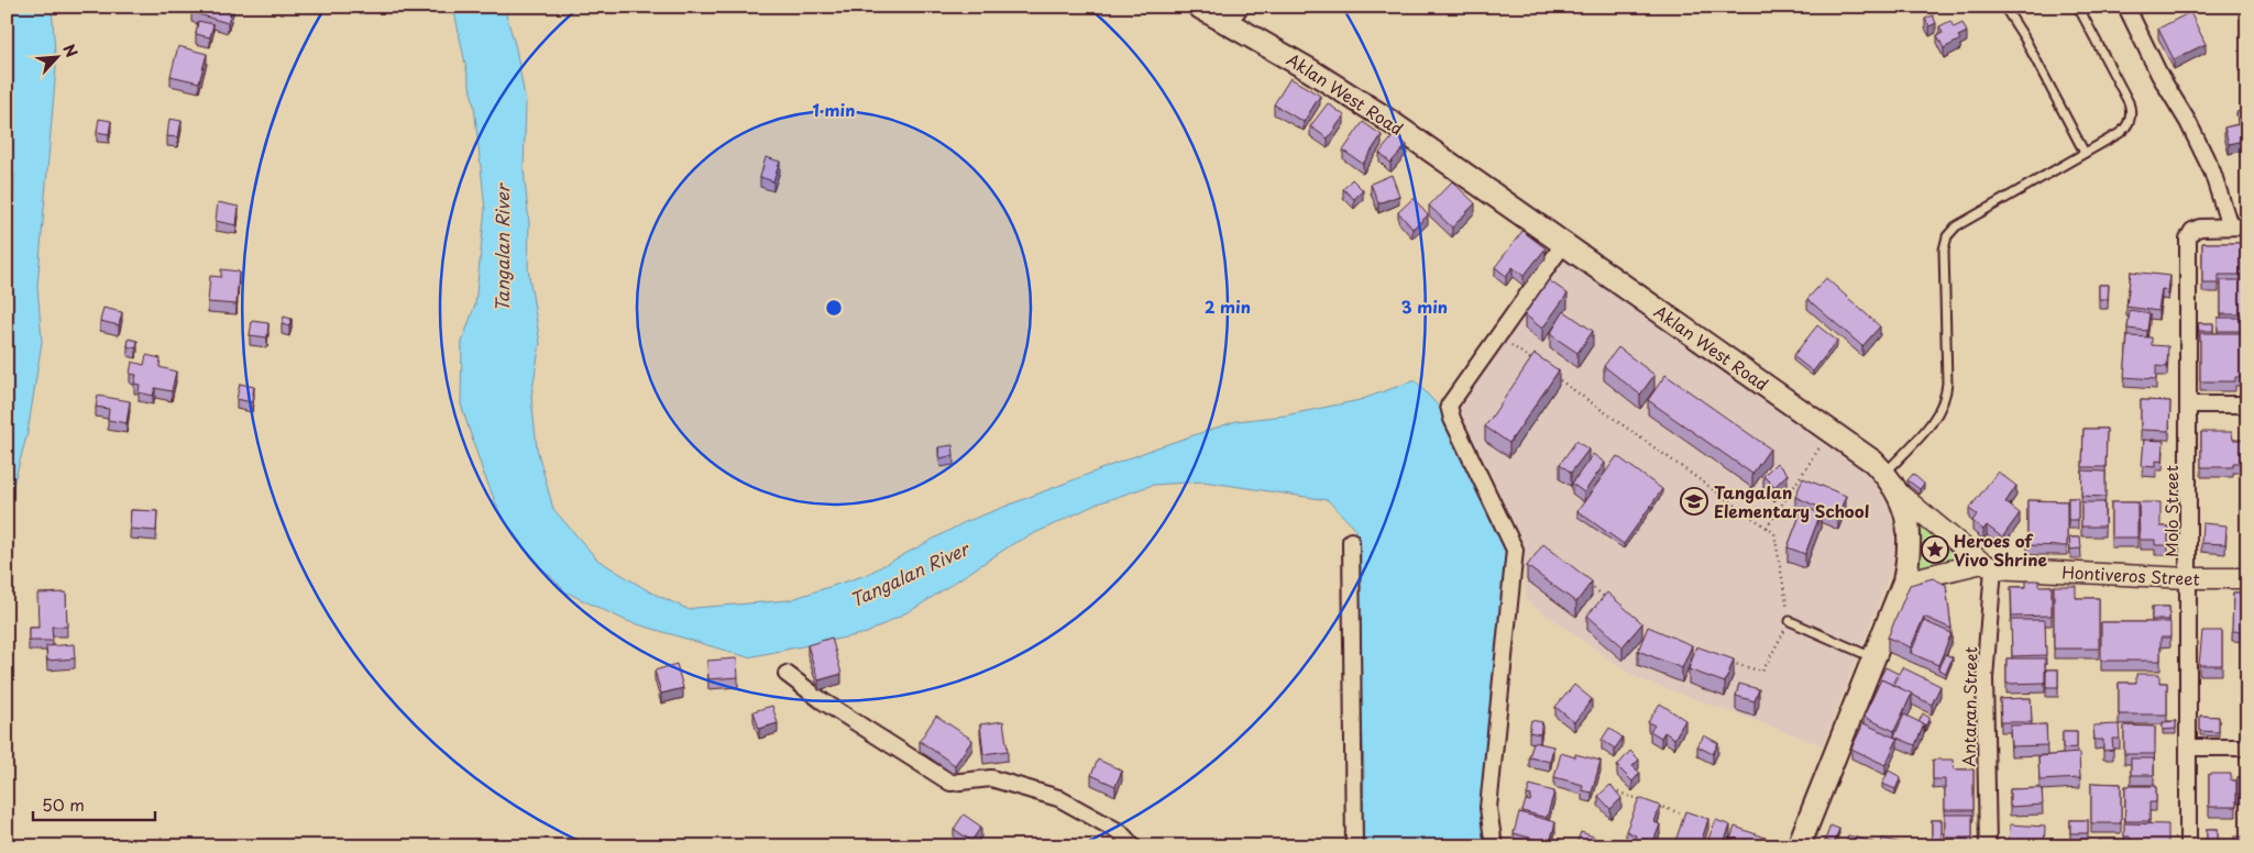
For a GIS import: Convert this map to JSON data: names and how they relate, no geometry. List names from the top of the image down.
{
  "streets": {
    "main road": ["Aklan West Road"],
    "street": ["Molo Street", "Hontiveros Street", "Antaran Street"]
  },
  "crossings": [
    ["Aklan West Road", "Hontiveros Street"],
    ["Molo Street", "Hontiveros Street"],
    ["Hontiveros Street", "Antaran Street"]
  ],
  "water": ["Tangalan River"],
  "places": {
    "school or university": ["Tangalan Elementary School"],
    "place": ["Heroes of Vivo Shrine"]
  },
  "scale_bar": "50 m",
  "north": "top right",
  "rings": ["1 min", "2 min", "3 min"]
}
